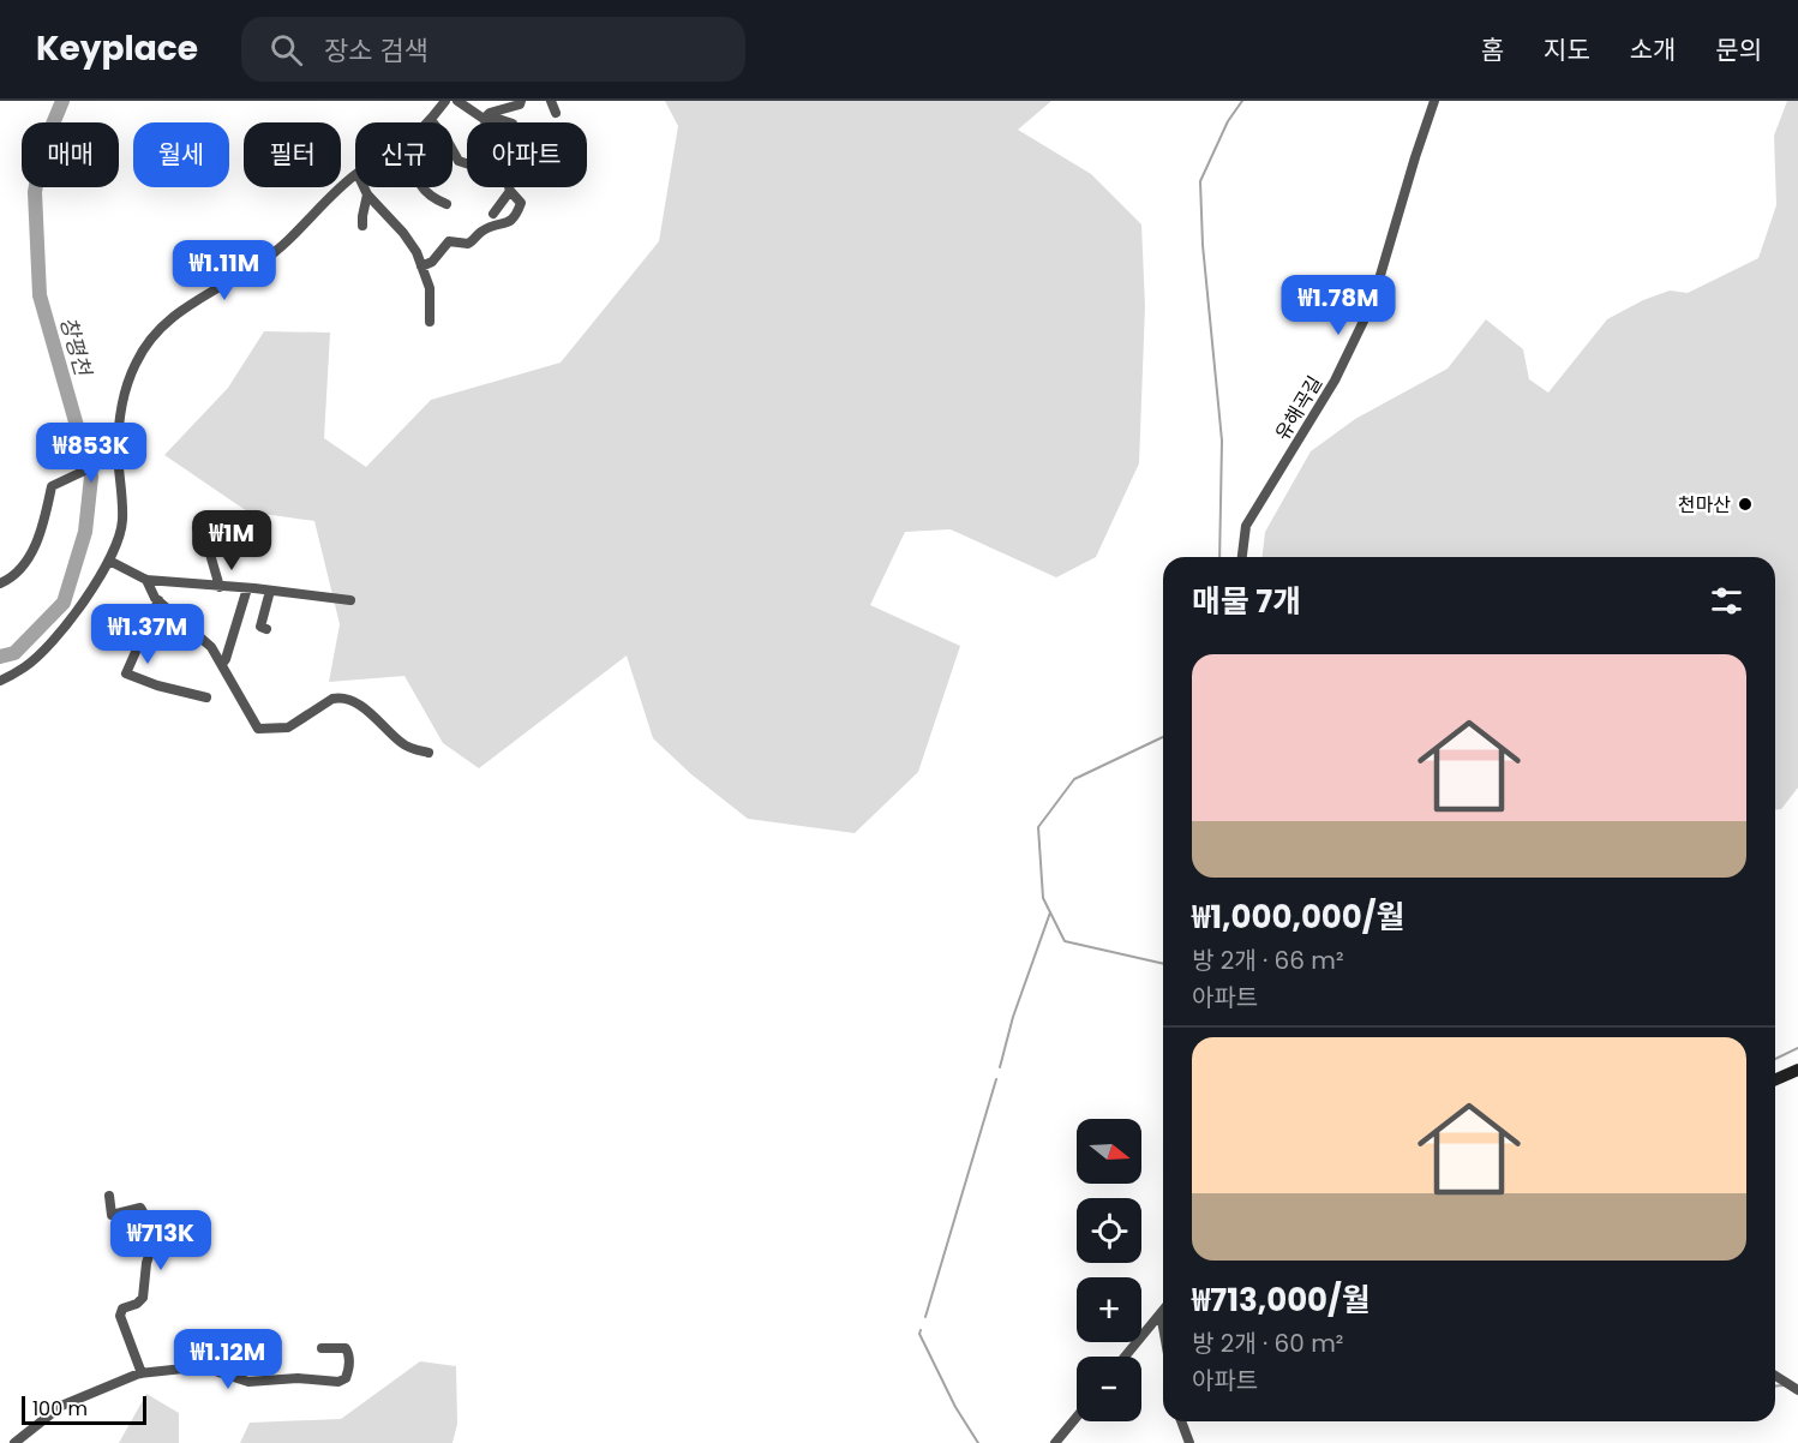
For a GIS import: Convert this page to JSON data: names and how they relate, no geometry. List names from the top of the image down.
{
  "streets": {
    "street": ["유해곡길"]
  },
  "water": ["창평천"],
  "places": ["천마산"],
  "scale_bar": "100 m",
  "north": "right",
  "page": {
    "header": "Keyplace",
    "search": "장소 검색",
    "nav": [
      "홈",
      "지도",
      "소개",
      "문의"
    ],
    "chip": [
      "매매",
      "월세",
      "필터",
      "신규",
      "아파트"
    ],
    "price": [
      "₩1.11M",
      "₩1.78M",
      "₩853K",
      "₩1M",
      "₩1.37M",
      "₩713K",
      "₩1.12M"
    ],
    "heading": "매물 7개",
    "list": [
      {
        "name": "₩1,000,000/월",
        "note": "방 2개 · 66 m² · 아파트"
      },
      {
        "name": "₩713,000/월",
        "note": "방 2개 · 60 m² · 아파트"
      }
    ],
    "map_buttons": ["+", "−"],
    "scale": "100 m"
  }
}
